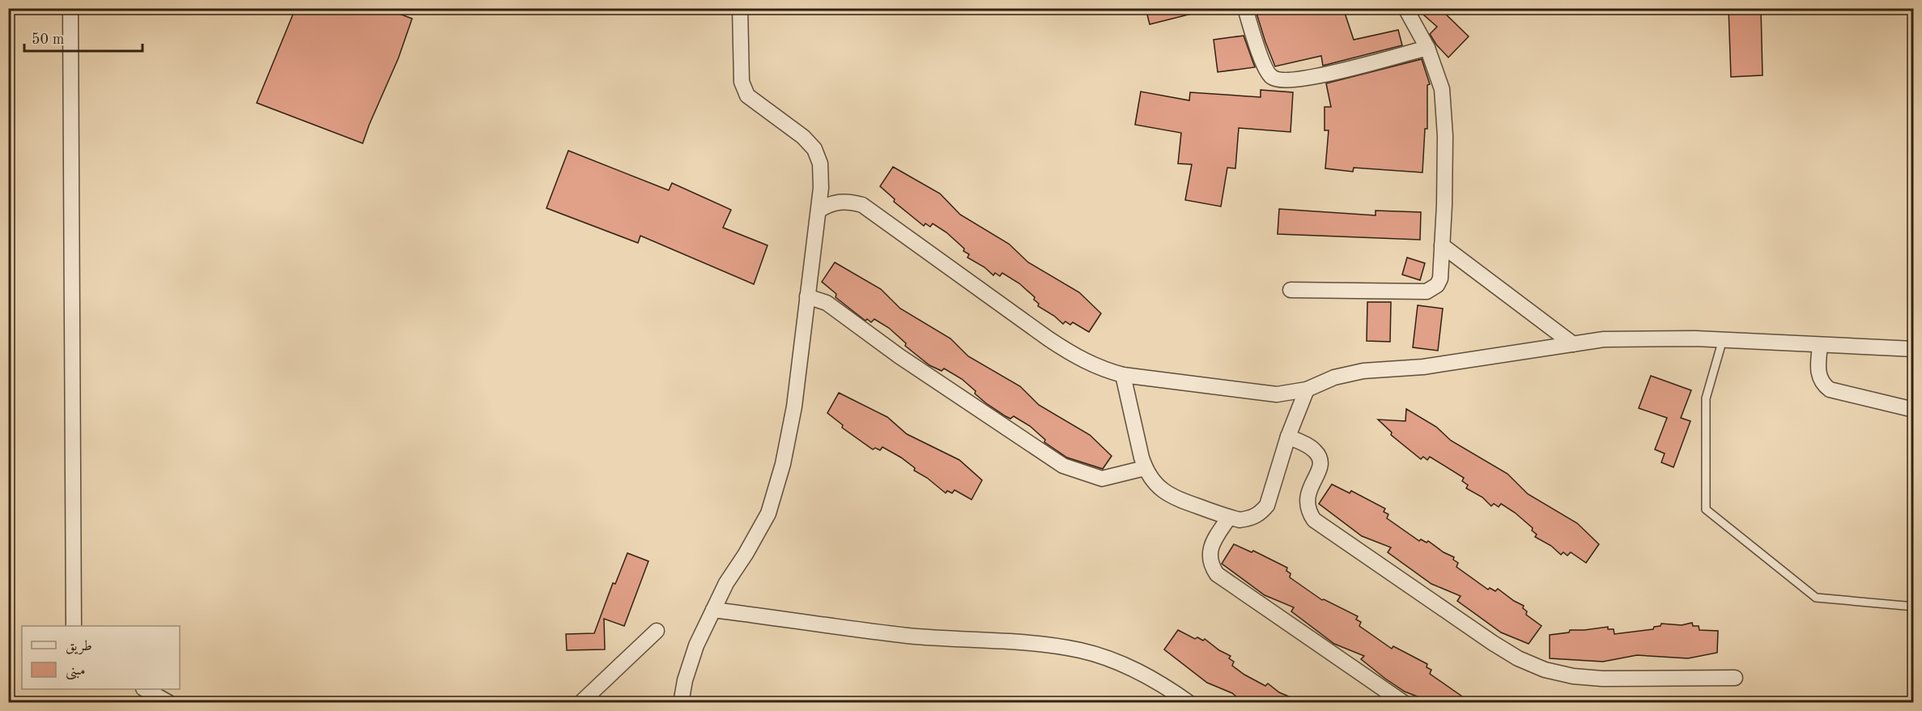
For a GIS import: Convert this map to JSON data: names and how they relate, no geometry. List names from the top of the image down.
{
  "legend": ["طريق", "مبنى"],
  "scale_bar": "50 m"
}
